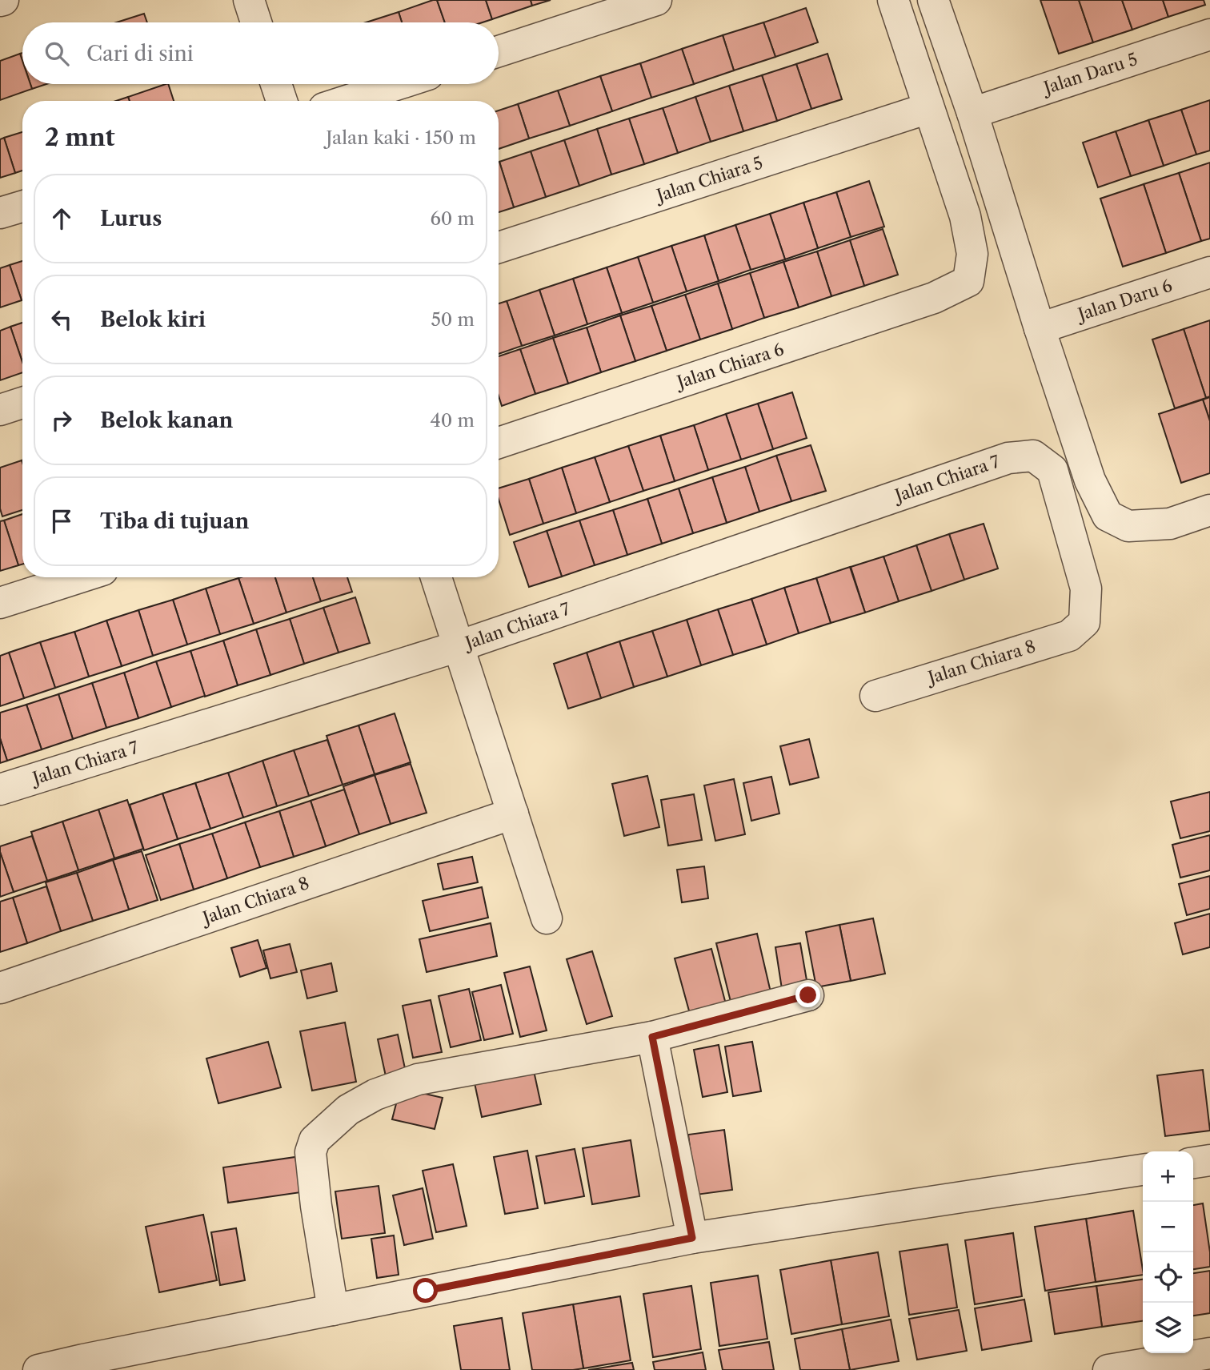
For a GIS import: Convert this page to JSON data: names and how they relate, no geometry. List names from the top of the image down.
{
  "streets": {
    "street": [
      "Jalan Daru 5",
      "Jalan Chiara 5",
      "Jalan Daru 6",
      "Jalan Chiara 6",
      "Jalan Chiara 7",
      "Jalan Chiara 8"
    ]
  },
  "crossings": [
    ["Jalan Chiara 5", "Jalan Chiara 6"],
    ["Jalan Chiara 7", "Jalan Chiara 8"]
  ],
  "page": {
    "search": "Cari di sini",
    "heading": ["2 mnt", "Jalan kaki · 150 m"],
    "list": [
      ["Lurus", "60 m"],
      ["Belok kiri", "50 m"],
      ["Belok kanan", "40 m"],
      "Tiba di tujuan"
    ],
    "map_buttons": ["+", "−"]
  }
}
